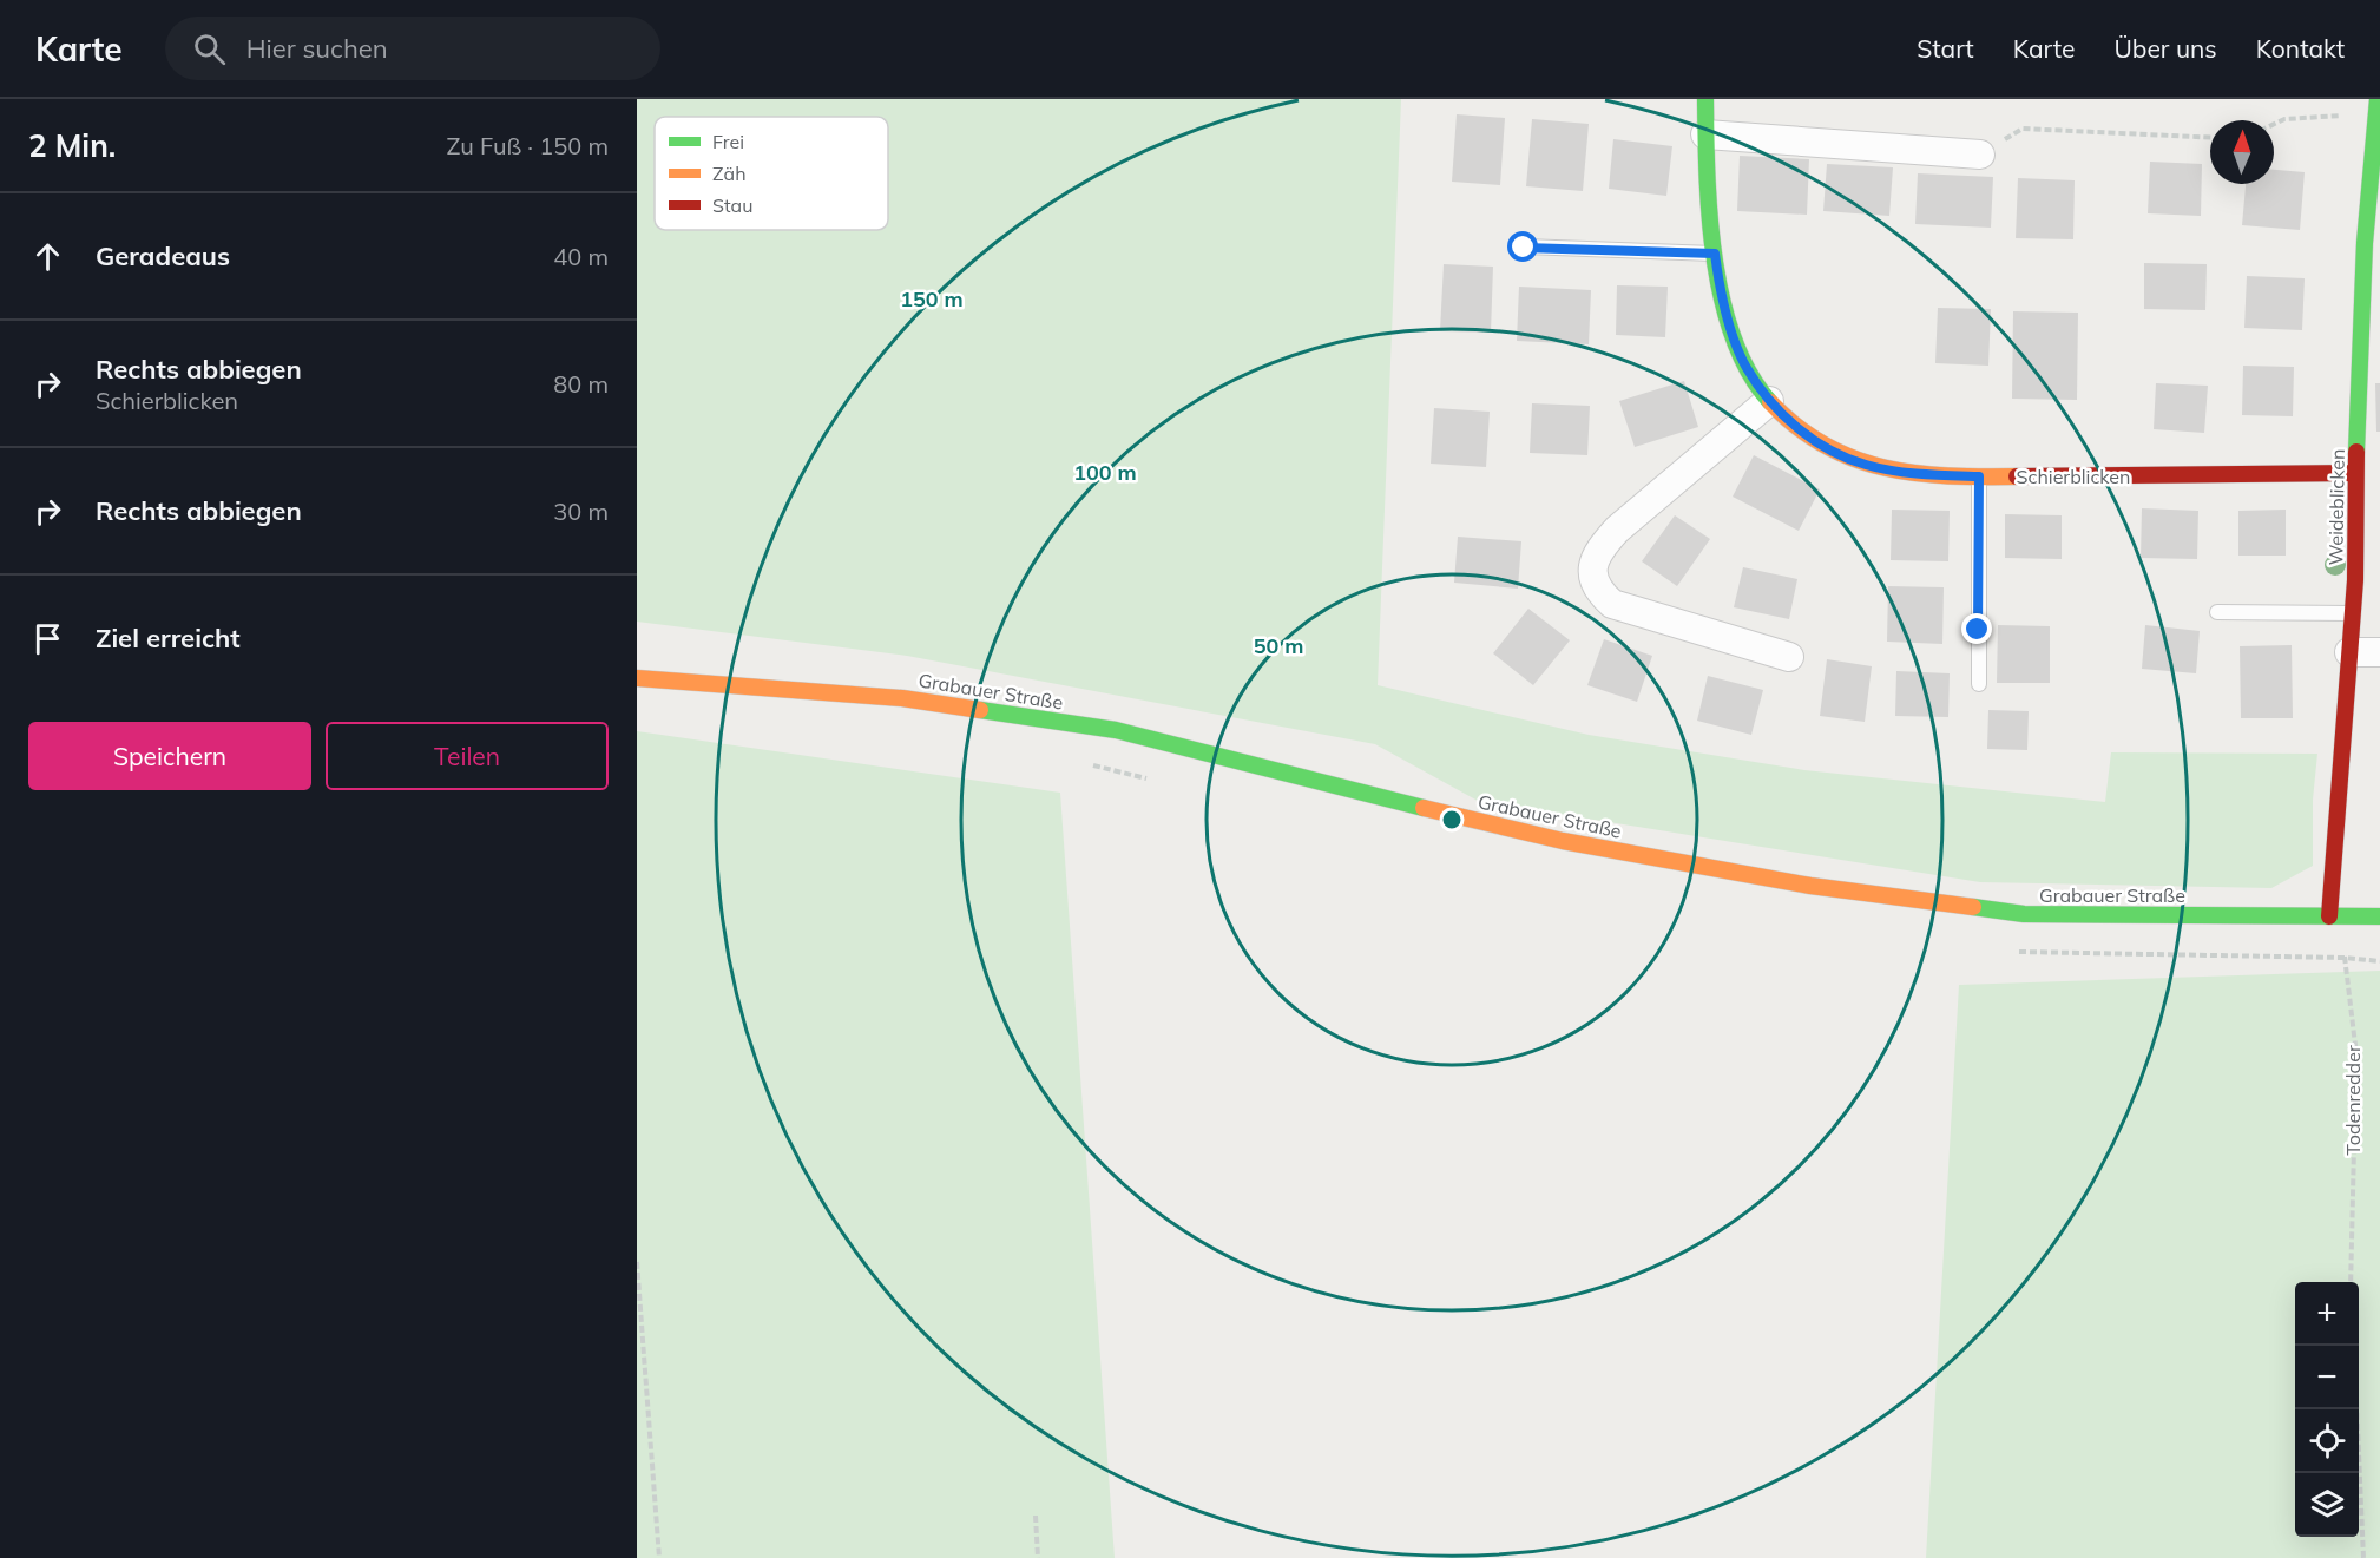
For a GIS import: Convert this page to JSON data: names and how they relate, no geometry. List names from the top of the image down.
{
  "streets": {
    "street": ["Schierblicken", "Weideblicken", "Grabauer Straße"],
    "path": ["Todenredder"]
  },
  "crossings": [
    ["Schierblicken", "Weideblicken"],
    ["Weideblicken", "Grabauer Straße"],
    ["Weideblicken", "Todenredder"],
    ["Grabauer Straße", "Todenredder"]
  ],
  "legend": ["Frei", "Zäh", "Stau"],
  "north": "top",
  "page": {
    "header": "Karte",
    "search": "Hier suchen",
    "nav": [
      "Start",
      "Karte",
      "Über uns",
      "Kontakt"
    ],
    "heading": ["2 Min.", "Zu Fuß · 150 m"],
    "list": [
      ["Geradeaus", "40 m"],
      ["Rechts abbiegen", "Schierblicken", "80 m"],
      ["Rechts abbiegen", "30 m"],
      "Ziel erreicht"
    ],
    "buttons": ["Speichern", "Teilen"],
    "map_buttons": ["+", "−"]
  },
  "rings": ["150 m", "100 m", "50 m"]
}
